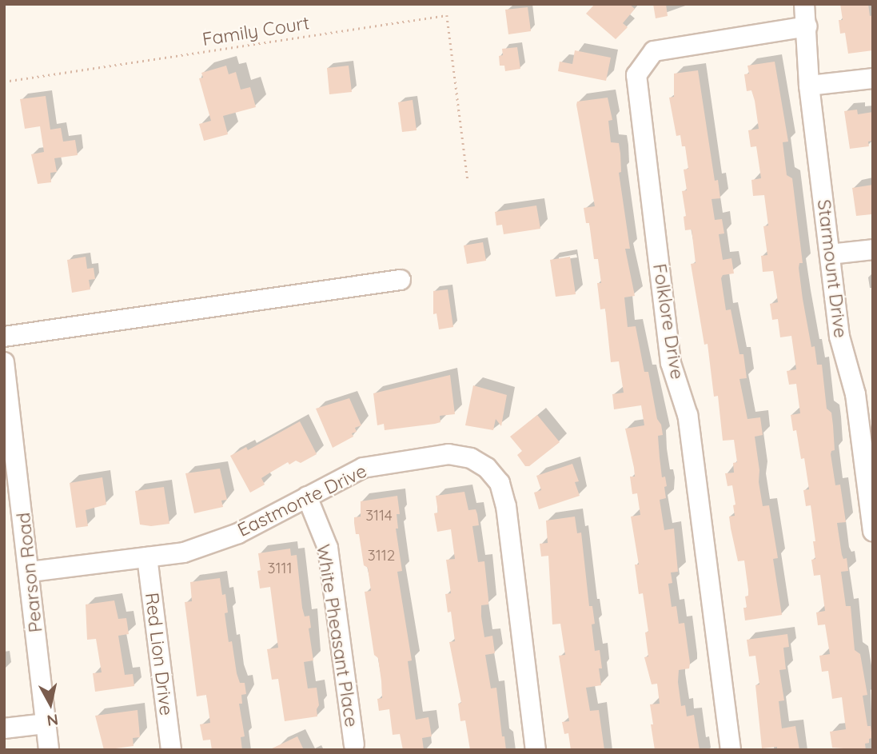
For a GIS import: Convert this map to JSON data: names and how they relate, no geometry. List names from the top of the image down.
{
  "streets": {
    "street": [
      "Starmount Drive",
      "Folklore Drive",
      "Eastmonte Drive",
      "Pearson Road",
      "White Pheasant Place",
      "Red Lion Drive"
    ],
    "path": ["Family Court"]
  },
  "crossings": [
    ["Starmount Drive", "Folklore Drive"],
    ["Eastmonte Drive", "Pearson Road"],
    ["Eastmonte Drive", "White Pheasant Place"],
    ["Eastmonte Drive", "Red Lion Drive"]
  ],
  "house_numbers": ["3114", "3112", "3111"],
  "north": "bottom"
}
